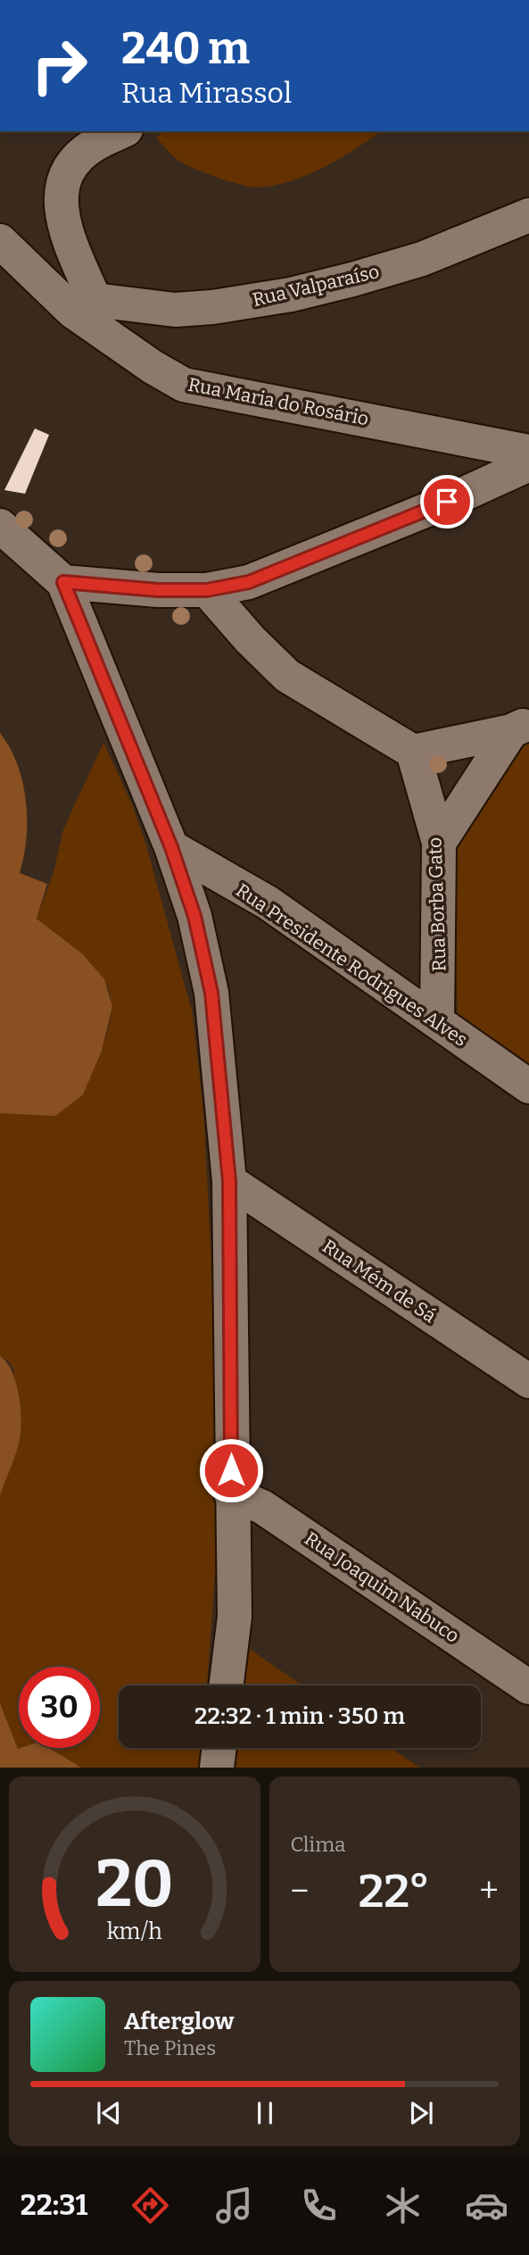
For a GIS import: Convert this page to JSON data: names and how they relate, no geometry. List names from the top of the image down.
{
  "streets": {
    "street": [
      "Rua Valparaíso",
      "Rua Maria do Rosário",
      "Rua Borba Gato",
      "Rua Presidente Rodrigues Alves",
      "Rua Mém de Sá",
      "Rua Joaquim Nabuco"
    ]
  },
  "crossings": [
    ["Rua Valparaíso", "Rua Maria do Rosário"],
    ["Rua Borba Gato", "Rua Presidente Rodrigues Alves"]
  ],
  "page": {
    "turn": ["240 m", "Rua Mirassol"],
    "limit": "30",
    "trip": "22:32 · 1 min · 350 m",
    "tile": "Clima",
    "heat": ["−", "22°", "+"],
    "song": ["Afterglow", "The Pines"],
    "tabs": "22:31",
    "gauge": ["20", "km/h"]
  }
}
